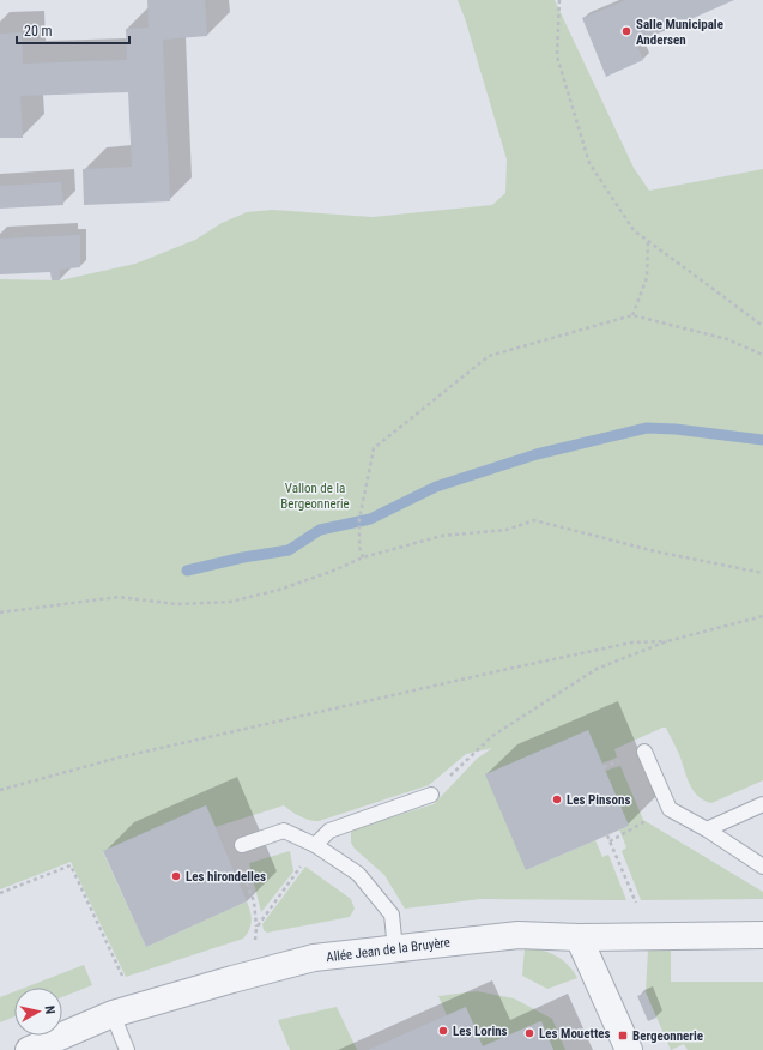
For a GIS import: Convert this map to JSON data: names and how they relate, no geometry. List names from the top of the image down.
{
  "streets": {
    "street": ["Allée Jean de la Bruyère"]
  },
  "parks": ["Vallon de la Bergeonnerie"],
  "places": {
    "other": [
      "Salle Municipale Andersen",
      "Les Pinsons",
      "Les hirondelles",
      "Les Lorins",
      "Les Mouettes"
    ],
    "transit": ["Bergeonnerie"]
  },
  "scale_bar": "20 m",
  "north": "right"
}
